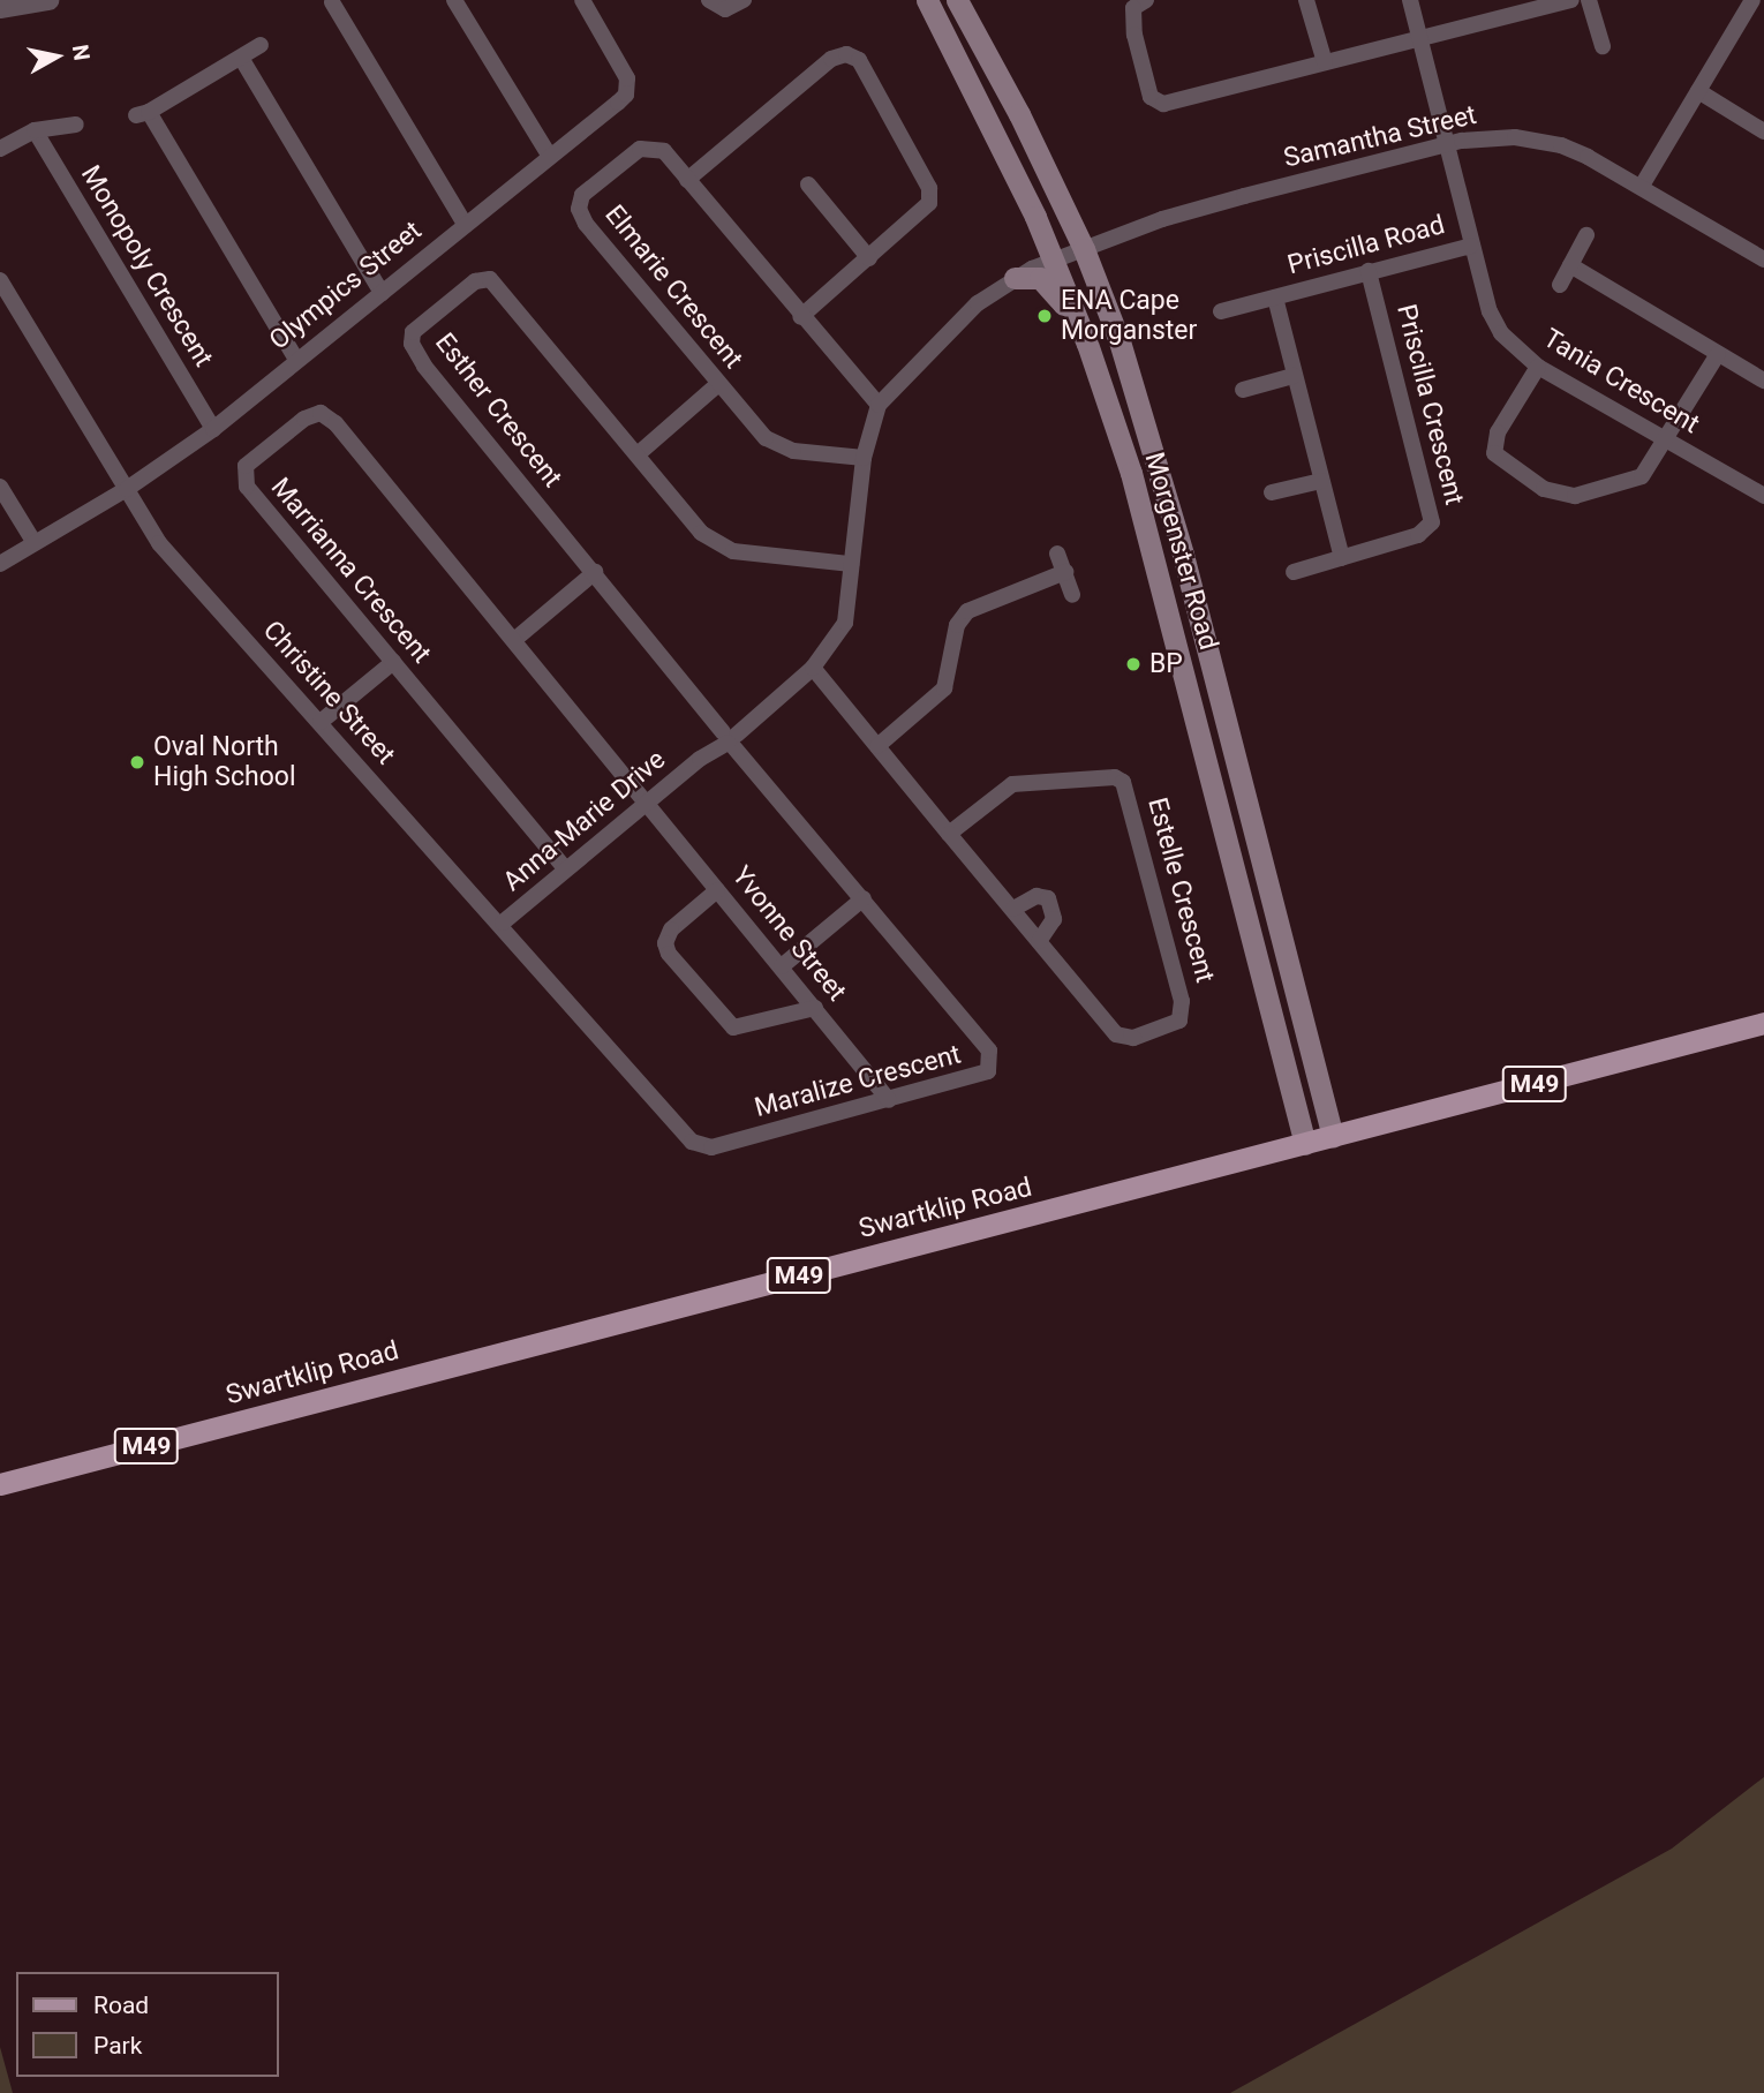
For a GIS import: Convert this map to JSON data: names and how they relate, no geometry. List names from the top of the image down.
{
  "streets": {
    "main road": ["Morgenster Road", "M49", "Swartklip Road"],
    "street": [
      "Samantha Street",
      "Priscilla Road",
      "Monopoly Crescent",
      "Olympics Street",
      "Elmarie Crescent",
      "Tania Crescent",
      "Priscilla Crescent",
      "Esther Crescent",
      "Marrianna Crescent",
      "Christine Street",
      "Anna-Marie Drive",
      "Estelle Crescent",
      "Yvonne Street",
      "Maralize Crescent"
    ]
  },
  "crossings": [
    ["Samantha Street", "Tania Crescent"],
    ["Samantha Street", "Morgenster Road"],
    ["Samantha Street", "Anna-Marie Drive"],
    ["Priscilla Road", "Tania Crescent"],
    ["Priscilla Road", "Priscilla Crescent"],
    ["Monopoly Crescent", "Olympics Street"],
    ["Olympics Street", "Christine Street"],
    ["Elmarie Crescent", "Anna-Marie Drive"],
    ["Esther Crescent", "Anna-Marie Drive"],
    ["Esther Crescent", "Maralize Crescent"],
    ["Morgenster Road", "Anna-Marie Drive"],
    ["Morgenster Road", "Swartklip Road"],
    ["Marrianna Crescent", "Anna-Marie Drive"],
    ["Marrianna Crescent", "Yvonne Street"],
    ["Christine Street", "Anna-Marie Drive"],
    ["Christine Street", "Maralize Crescent"],
    ["Anna-Marie Drive", "Estelle Crescent"],
    ["Anna-Marie Drive", "Yvonne Street"],
    ["Anna-Marie Drive", "Maralize Crescent"],
    ["Yvonne Street", "Maralize Crescent"]
  ],
  "places": ["ENA Cape Morganster", "BP", "Oval North High School"],
  "legend": ["Road", "Park"],
  "north": "right"
}
